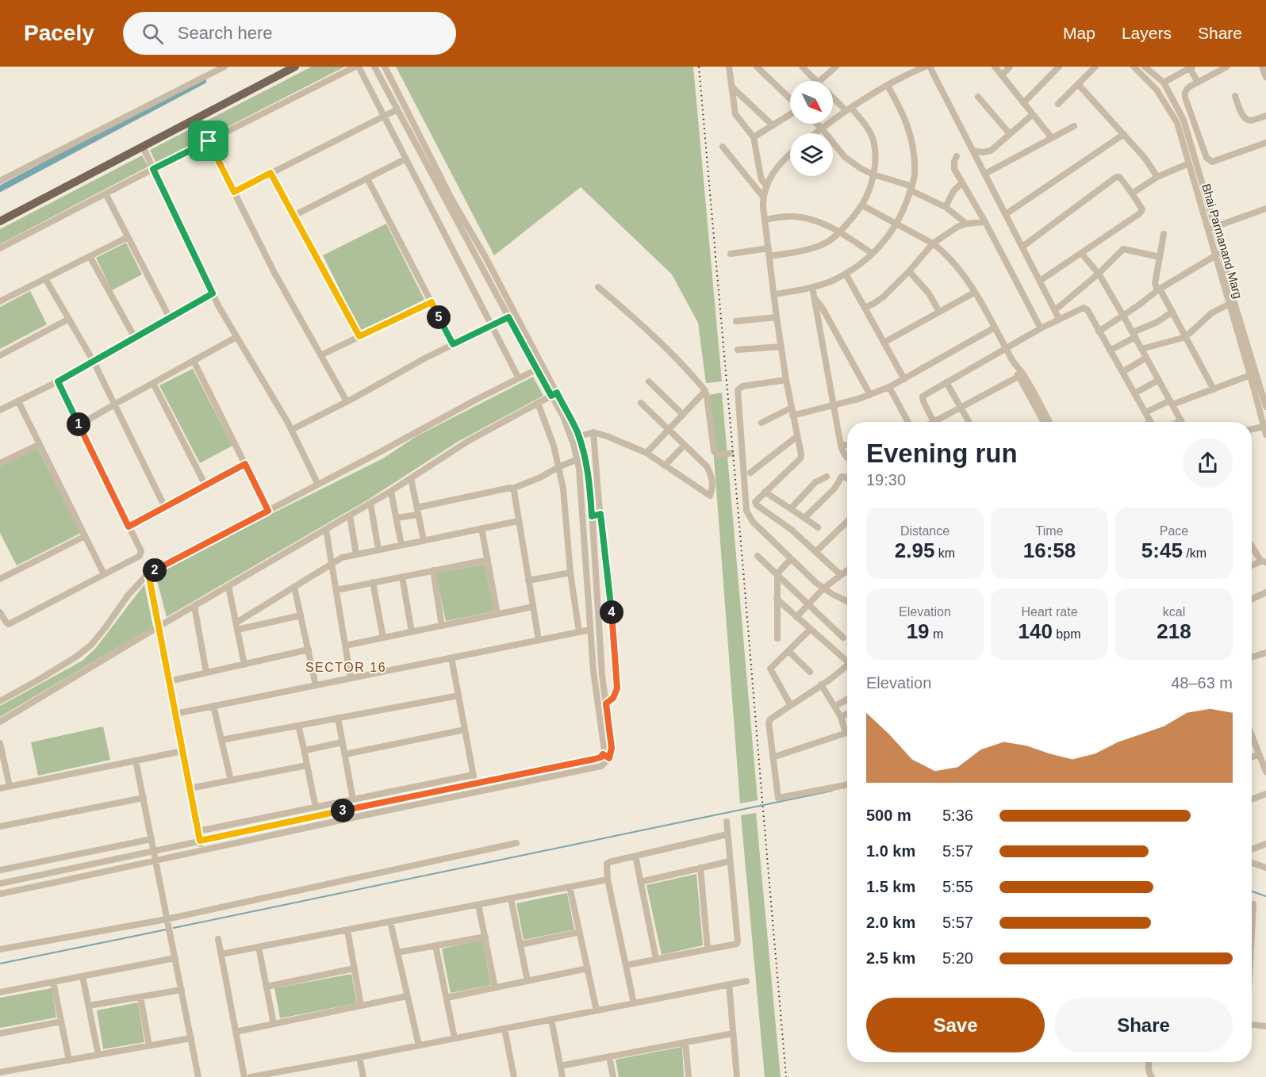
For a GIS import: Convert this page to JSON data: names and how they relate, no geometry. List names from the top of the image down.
{
  "streets": {
    "street": ["Bhai Parmanand Marg"]
  },
  "districts": ["SECTOR 16"],
  "north": "bottom right",
  "page": {
    "header": "Pacely",
    "search": "Search here",
    "nav": ["Map", "Layers", "Share"],
    "pins": [
      "5",
      "1",
      "2",
      "4",
      "3"
    ],
    "heading": ["Evening run", "19:30"],
    "stats": [
      ["Distance", "2.95 km"],
      ["Time", "16:58"],
      ["Pace", "5:45 /km"],
      ["Elevation", "19 m"],
      ["Heart rate", "140 bpm"],
      ["kcal", "218"]
    ],
    "chart": ["Elevation", "48–63 m"],
    "list": [
      {
        "name": "500 m",
        "note": "5:36"
      },
      {
        "name": "1.0 km",
        "note": "5:57"
      },
      {
        "name": "1.5 km",
        "note": "5:55"
      },
      {
        "name": "2.0 km",
        "note": "5:57"
      },
      {
        "name": "2.5 km",
        "note": "5:20"
      }
    ],
    "buttons": ["Save", "Share"]
  }
}
